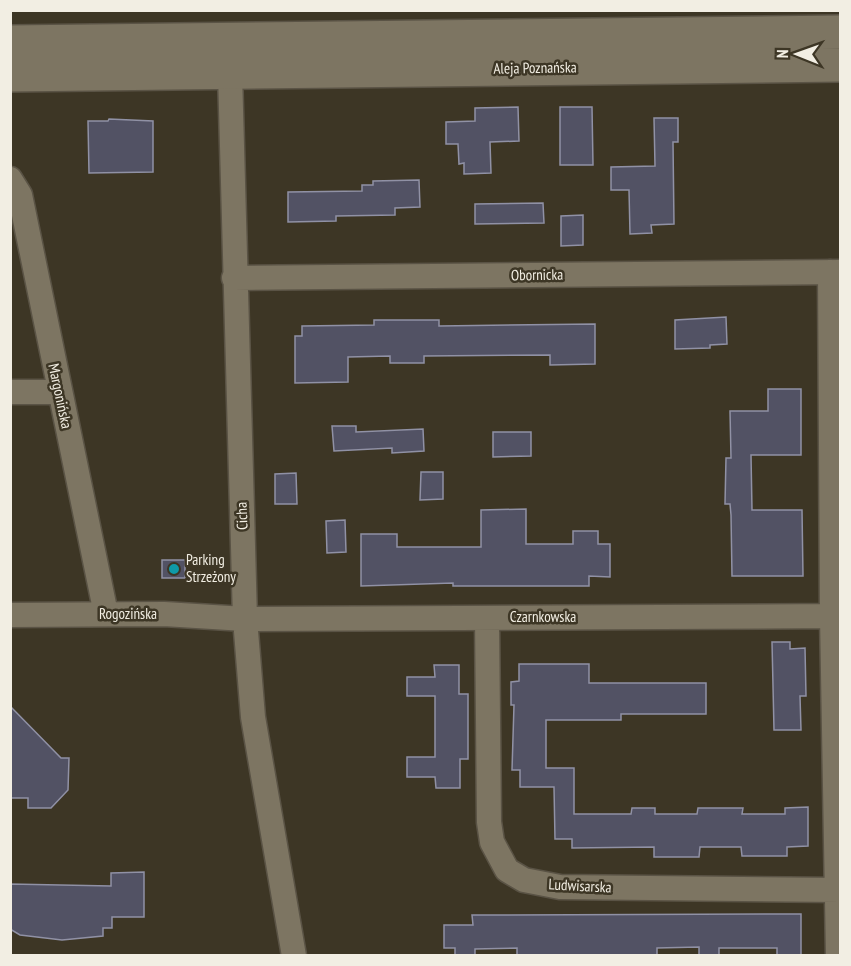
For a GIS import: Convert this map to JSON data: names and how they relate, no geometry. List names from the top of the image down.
{
  "streets": {
    "main road": ["Aleja Poznańska"],
    "street": [
      "Obornicka",
      "Margonińska",
      "Cicha",
      "Rogozińska",
      "Czarnkowska",
      "Ludwisarska"
    ]
  },
  "crossings": [
    ["Aleja Poznańska", "Cicha"],
    ["Obornicka", "Cicha"],
    ["Margonińska", "Rogozińska"],
    ["Cicha", "Rogozińska"],
    ["Cicha", "Czarnkowska"],
    ["Rogozińska", "Czarnkowska"],
    ["Czarnkowska", "Ludwisarska"]
  ],
  "places": ["Parking Strzeżony"],
  "north": "left"
}
